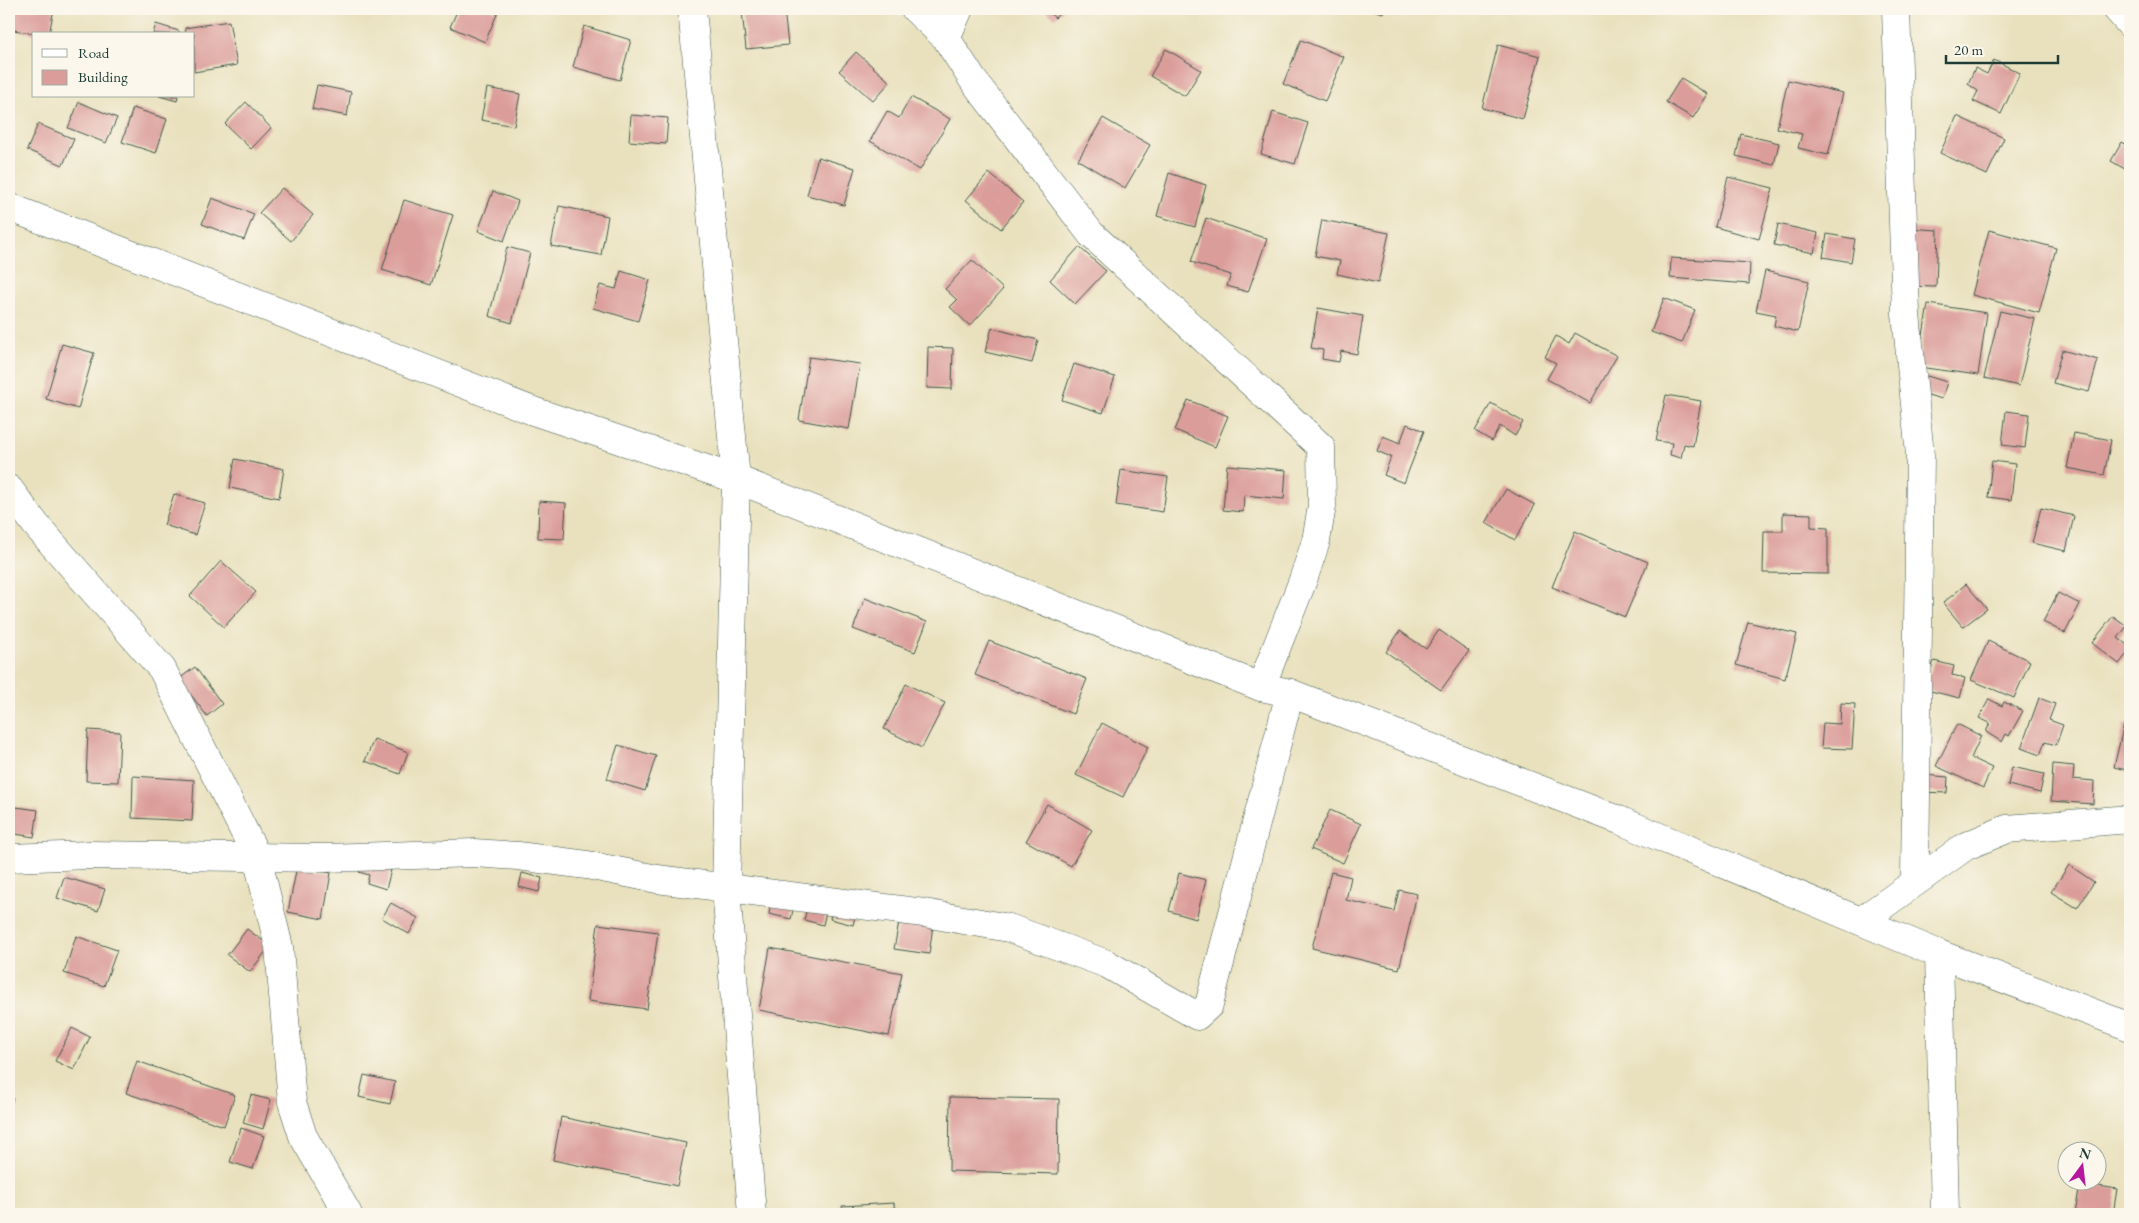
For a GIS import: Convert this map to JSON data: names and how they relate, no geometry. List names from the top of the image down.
{
  "legend": ["Road", "Building"],
  "scale_bar": "20 m",
  "north": "top"
}
